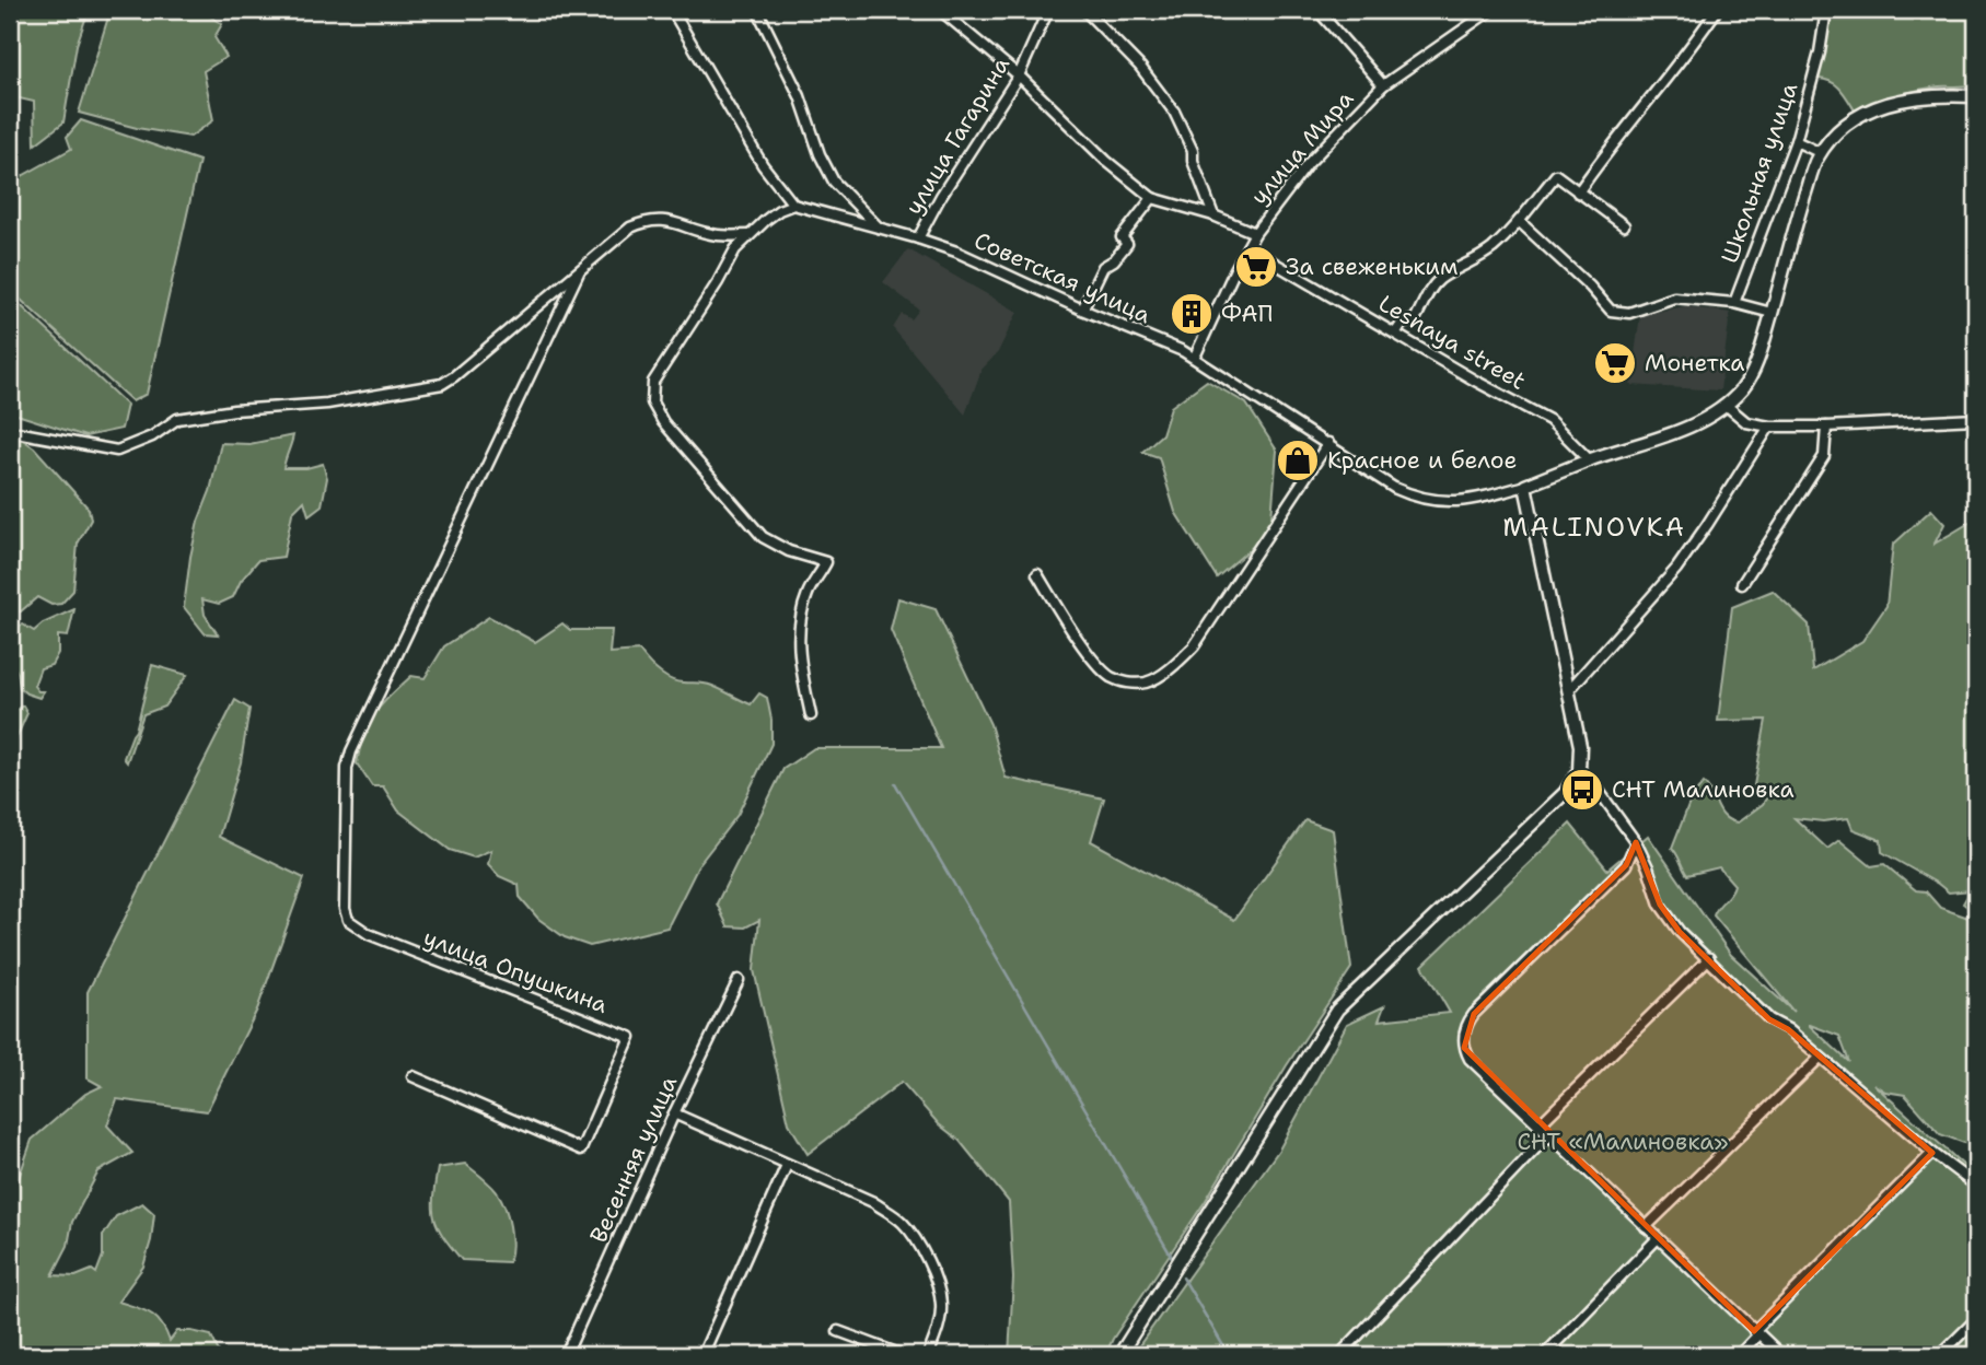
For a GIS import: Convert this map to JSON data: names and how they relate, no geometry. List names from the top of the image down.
{
  "streets": {
    "street": [
      "улица Гагарина",
      "улица Мира",
      "Школьная улица",
      "Советская улица",
      "Lesnaya street",
      "улица Опушкина",
      "Весенняя улица"
    ]
  },
  "crossings": [
    ["улица Гагарина", "Советская улица"],
    ["улица Мира", "Советская улица"],
    ["улица Мира", "Lesnaya street"]
  ],
  "districts": ["MALINOVKA"],
  "parks": ["СНТ «Малиновка»"],
  "places": {
    "supermarket": ["За свеженьким", "Монетка"],
    "building": ["ФАП"],
    "shop": ["Красное и белое"],
    "bus stop": ["СНТ Малиновка"]
  }
}
